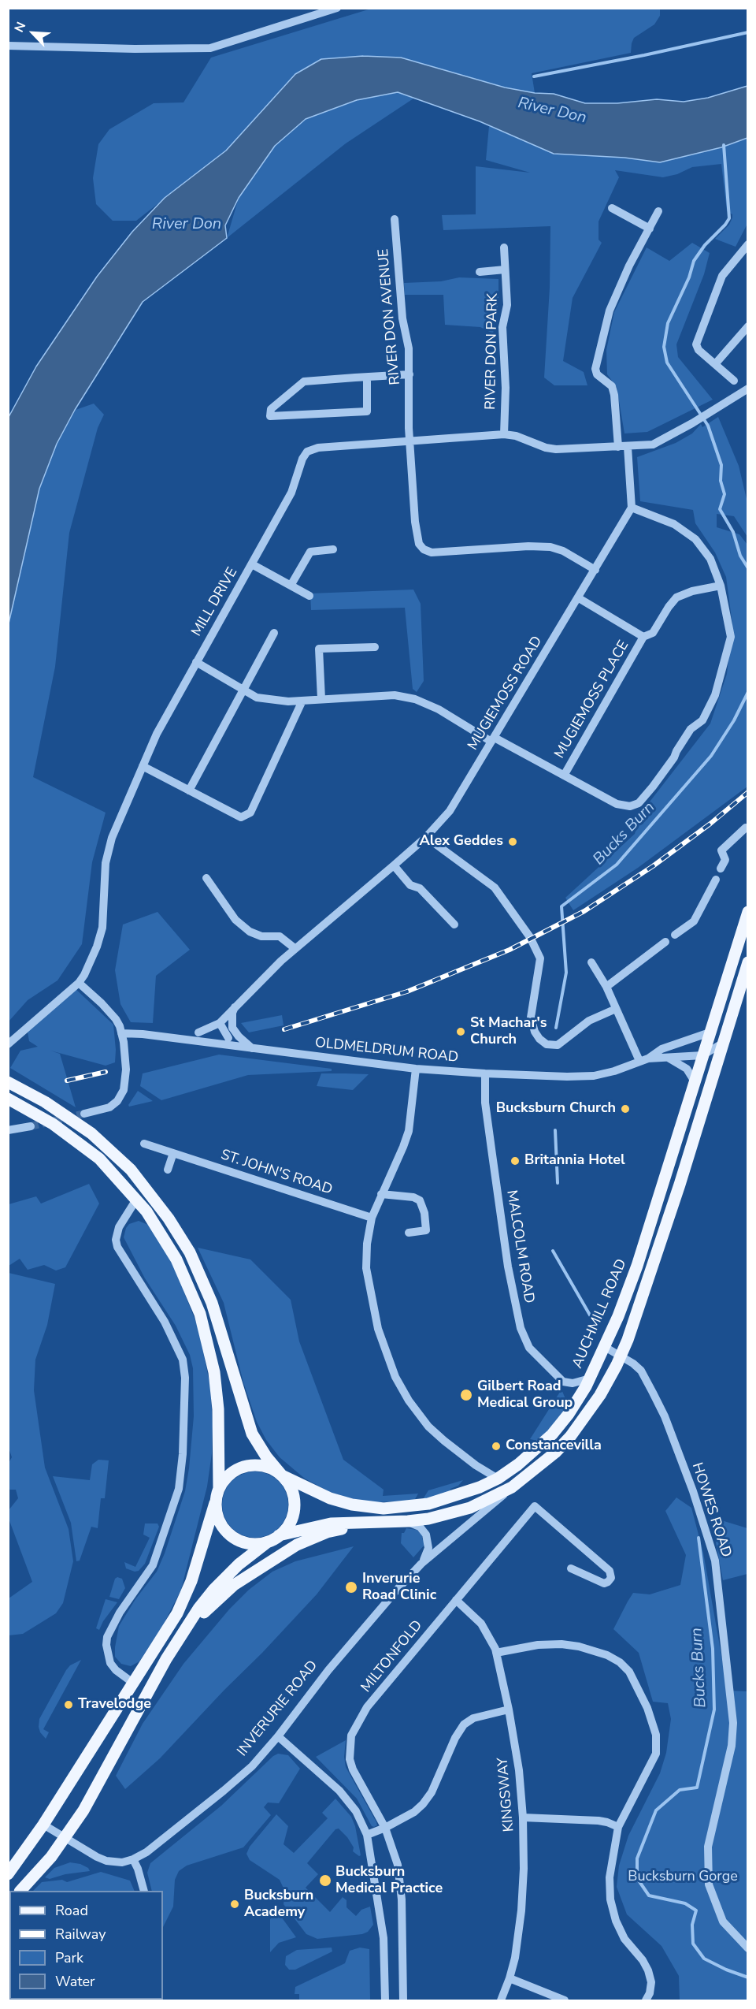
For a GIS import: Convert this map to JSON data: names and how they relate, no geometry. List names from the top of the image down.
{
  "streets": {
    "main road": ["AUCHMILL ROAD"],
    "street": [
      "RIVER DON AVENUE",
      "RIVER DON PARK",
      "MILL DRIVE",
      "MUGIEMOSS ROAD",
      "MUGIEMOSS PLACE",
      "OLDMELDRUM ROAD",
      "ST. JOHN'S ROAD",
      "MALCOLM ROAD",
      "HOWES ROAD",
      "MILTONFOLD",
      "INVERURIE ROAD",
      "KINGSWAY"
    ]
  },
  "crossings": [
    ["RIVER DON AVENUE", "MILL DRIVE"],
    ["RIVER DON AVENUE", "MUGIEMOSS ROAD"],
    ["RIVER DON PARK", "MILL DRIVE"],
    ["MUGIEMOSS ROAD", "MUGIEMOSS PLACE"],
    ["OLDMELDRUM ROAD", "MALCOLM ROAD"],
    ["OLDMELDRUM ROAD", "AUCHMILL ROAD"],
    ["MALCOLM ROAD", "AUCHMILL ROAD"],
    ["AUCHMILL ROAD", "HOWES ROAD"],
    ["MILTONFOLD", "KINGSWAY"]
  ],
  "water": ["River Don", "Bucks Burn"],
  "parks": ["Bucksburn Gorge"],
  "places": [
    "Alex Geddes",
    "St Machar's Church",
    "Bucksburn Church",
    "Britannia Hotel",
    "Gilbert Road Medical Group",
    "Constancevilla",
    "Inverurie Road Clinic",
    "Travelodge",
    "Bucksburn Medical Practice",
    "Bucksburn Academy"
  ],
  "legend": [
    "Road",
    "Railway",
    "Park",
    "Water"
  ],
  "north": "top left"
}
